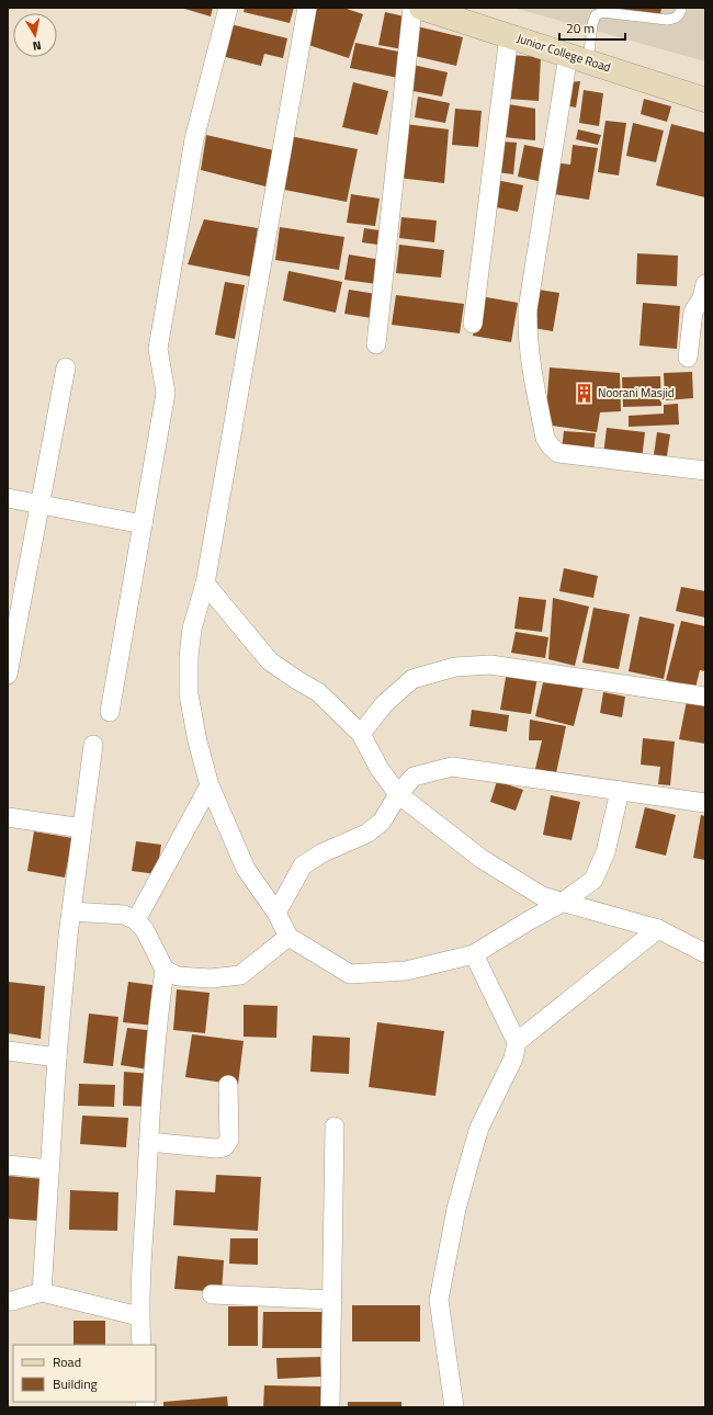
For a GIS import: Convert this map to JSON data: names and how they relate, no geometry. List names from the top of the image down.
{
  "streets": {
    "street": ["Junior College Road"]
  },
  "places": {
    "building": ["Noorani Masjid"]
  },
  "legend": ["Road", "Building"],
  "scale_bar": "20 m",
  "north": "bottom"
}
